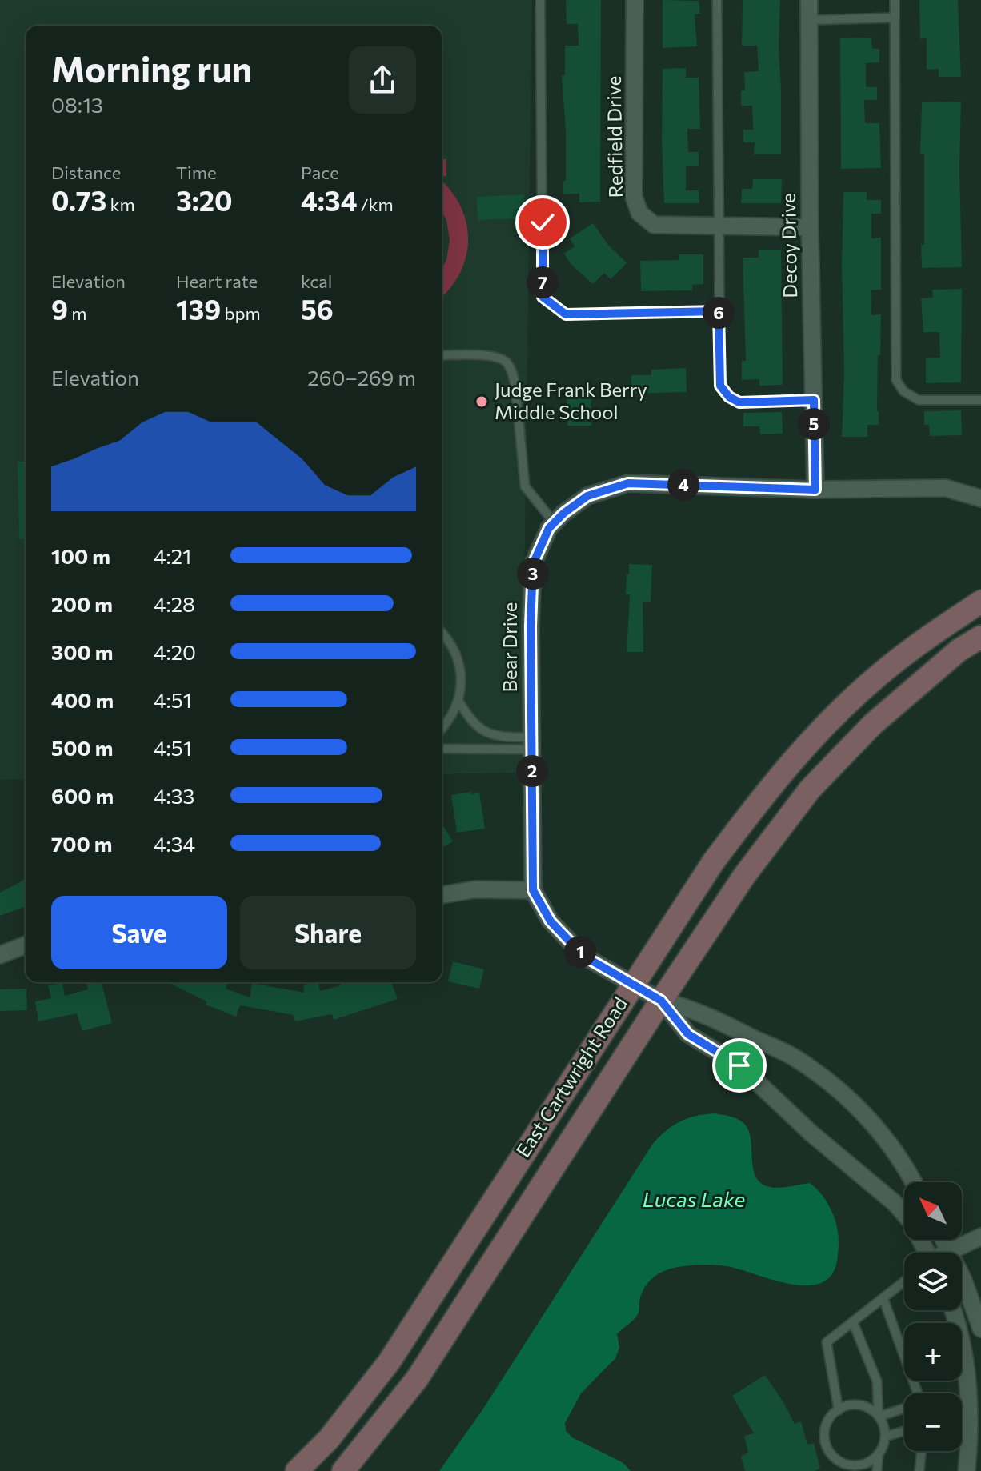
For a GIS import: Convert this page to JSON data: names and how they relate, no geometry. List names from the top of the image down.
{
  "streets": {
    "main road": ["East Cartwright Road"],
    "street": ["Redfield Drive", "Decoy Drive", "Bear Drive"]
  },
  "crossings": [
    ["Redfield Drive", "Decoy Drive"],
    ["Decoy Drive", "Bear Drive"],
    ["Bear Drive", "East Cartwright Road"]
  ],
  "water": ["Lucas Lake"],
  "places": ["Judge Frank Berry Middle School"],
  "north": "top left",
  "page": {
    "heading": ["Morning run", "08:13"],
    "stats": [
      ["Distance", "0.73 km"],
      ["Time", "3:20"],
      ["Pace", "4:34 /km"],
      ["Elevation", "9 m"],
      ["Heart rate", "139 bpm"],
      ["kcal", "56"]
    ],
    "pins": [
      "7",
      "6",
      "5",
      "4",
      "3",
      "2",
      "1"
    ],
    "chart": ["Elevation", "260–269 m"],
    "list": [
      {
        "name": "100 m",
        "note": "4:21"
      },
      {
        "name": "200 m",
        "note": "4:28"
      },
      {
        "name": "300 m",
        "note": "4:20"
      },
      {
        "name": "400 m",
        "note": "4:51"
      },
      {
        "name": "500 m",
        "note": "4:51"
      },
      {
        "name": "600 m",
        "note": "4:33"
      },
      {
        "name": "700 m",
        "note": "4:34"
      }
    ],
    "buttons": ["Save", "Share"],
    "map_buttons": ["+", "−"]
  }
}
